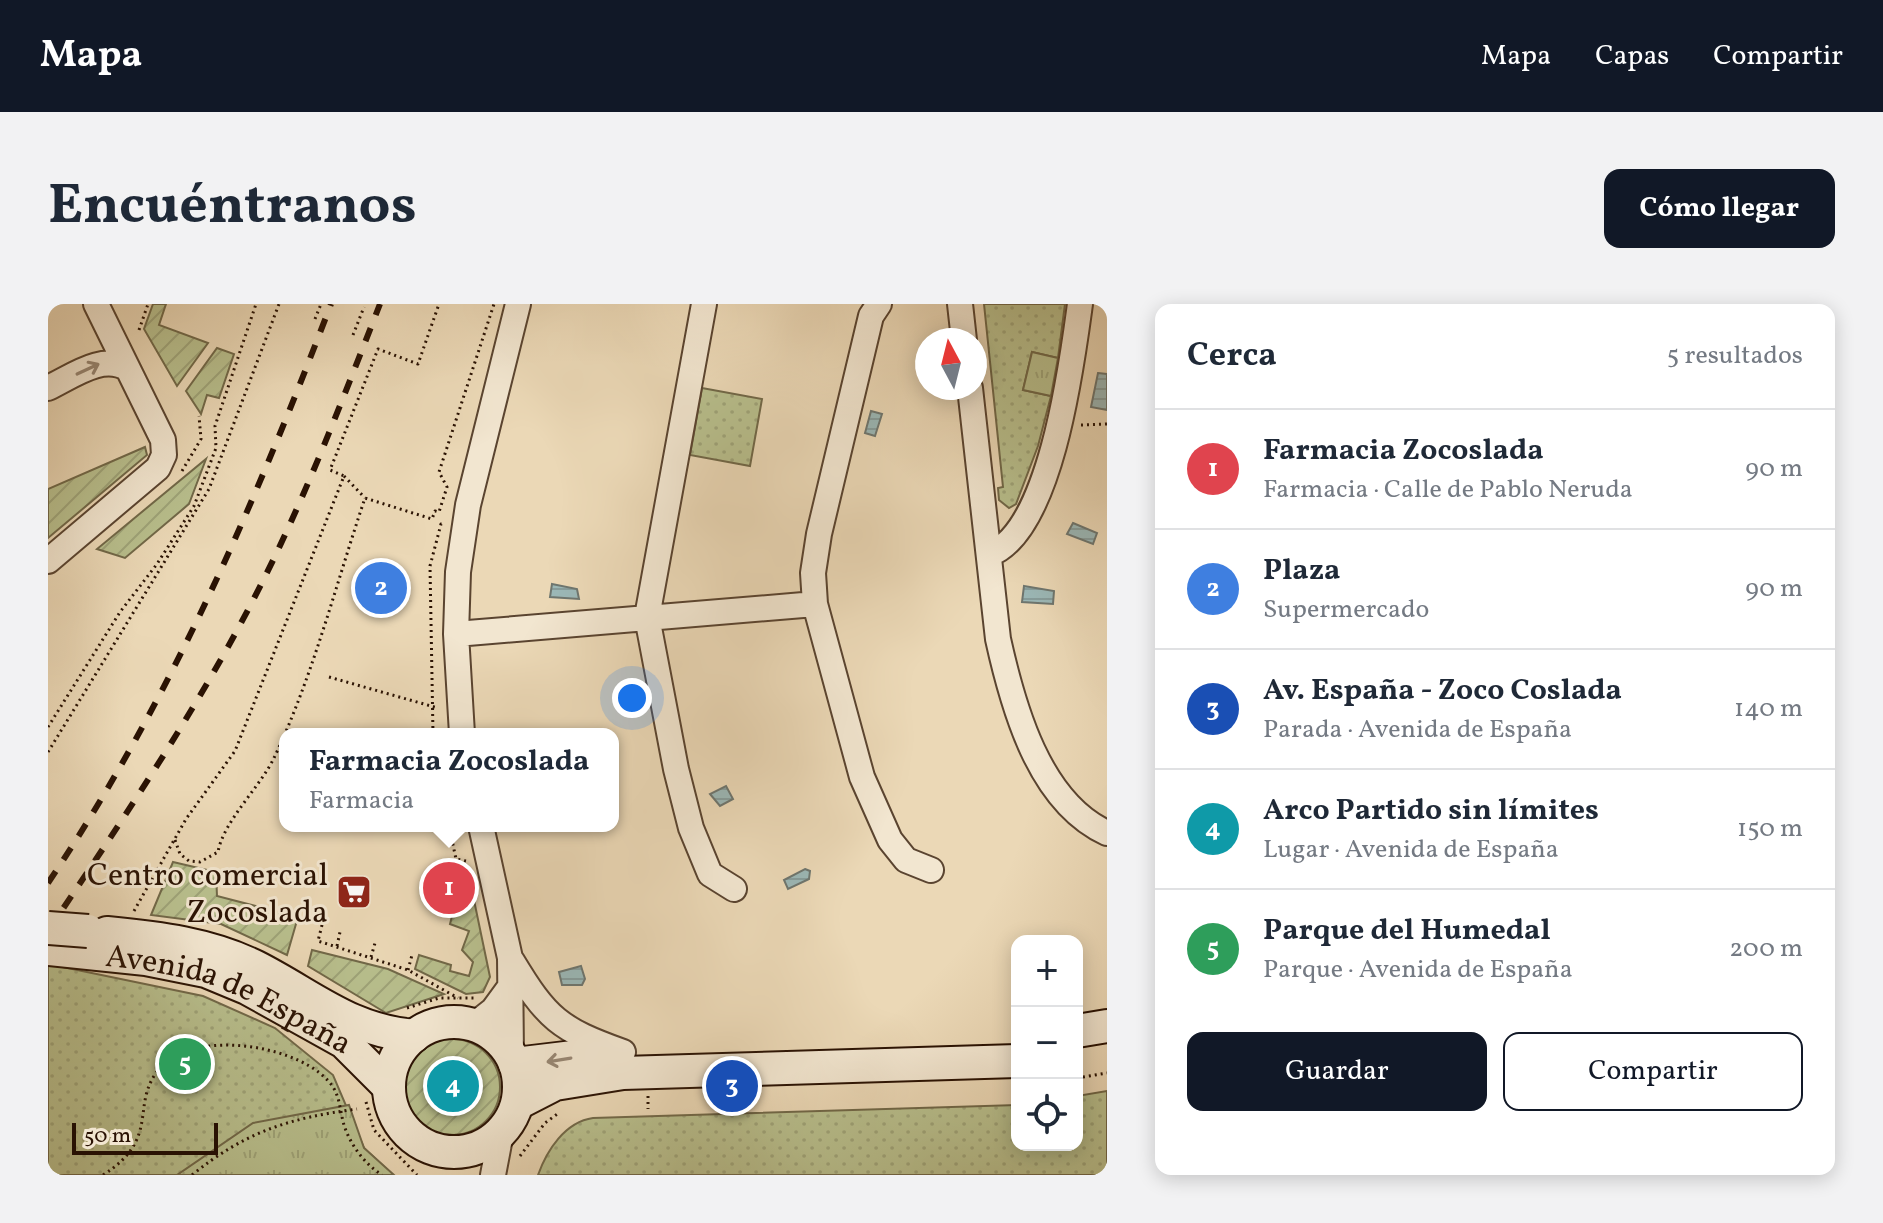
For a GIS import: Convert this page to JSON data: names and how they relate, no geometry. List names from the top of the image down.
{
  "streets": {
    "main road": ["Avenida de España"]
  },
  "places": {
    "supermarket": ["Centro comercial Zocoslada"]
  },
  "scale_bar": "50 m",
  "north": "top",
  "page": {
    "header": "Mapa",
    "nav": ["Mapa", "Capas", "Compartir"],
    "title": "Encuéntranos",
    "buttons": [
      "Cómo llegar",
      ["Guardar", "Compartir"]
    ],
    "heading": ["Cerca", "5 resultados"],
    "list": [
      {
        "mark": "1",
        "name": "Farmacia Zocoslada",
        "note": "Farmacia · Calle de Pablo Neruda",
        "value": "90 m"
      },
      {
        "mark": "2",
        "name": "Plaza",
        "note": "Supermercado",
        "value": "90 m"
      },
      {
        "mark": "3",
        "name": "Av. España - Zoco Coslada",
        "note": "Parada · Avenida de España",
        "value": "140 m"
      },
      {
        "mark": "4",
        "name": "Arco Partido sin límites",
        "note": "Lugar · Avenida de España",
        "value": "150 m"
      },
      {
        "mark": "5",
        "name": "Parque del Humedal",
        "note": "Parque · Avenida de España",
        "value": "200 m"
      }
    ],
    "pins": [
      "2",
      "1",
      "5",
      "3",
      "4"
    ],
    "popup": ["Farmacia Zocoslada", "Farmacia"],
    "map_buttons": ["+", "−"],
    "scale": "50 m"
  }
}
